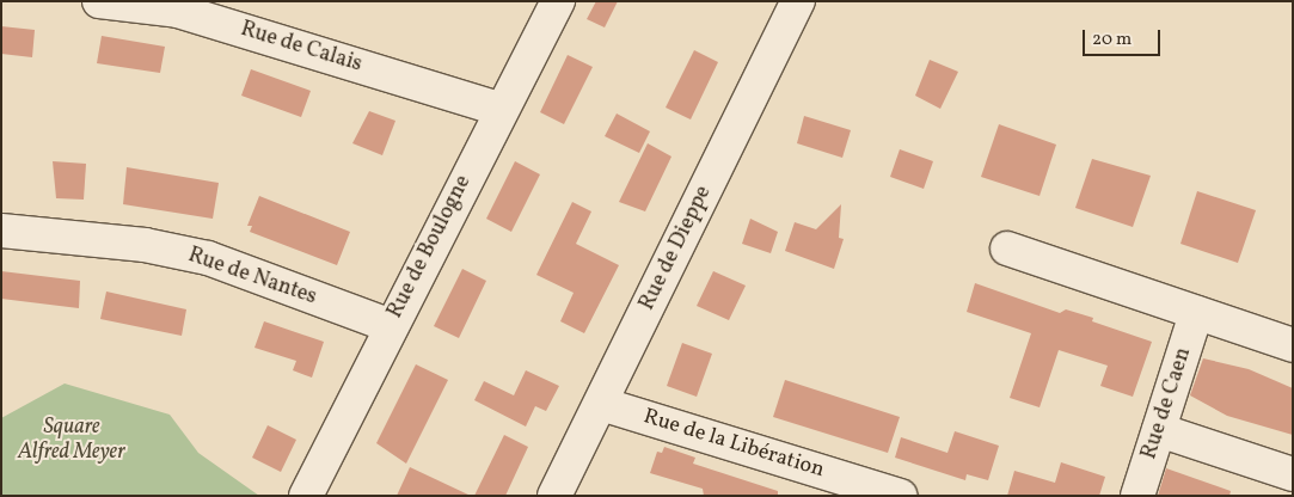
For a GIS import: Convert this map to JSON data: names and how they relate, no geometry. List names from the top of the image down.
{
  "streets": {
    "street": [
      "Rue de Calais",
      "Rue de Boulogne",
      "Rue de Dieppe",
      "Rue de Nantes",
      "Rue de Caen",
      "Rue de la Libération"
    ]
  },
  "crossings": [
    ["Rue de Calais", "Rue de Boulogne"],
    ["Rue de Boulogne", "Rue de Nantes"],
    ["Rue de Dieppe", "Rue de la Libération"]
  ],
  "parks": ["Square Alfred Meyer"],
  "scale_bar": "20 m"
}
